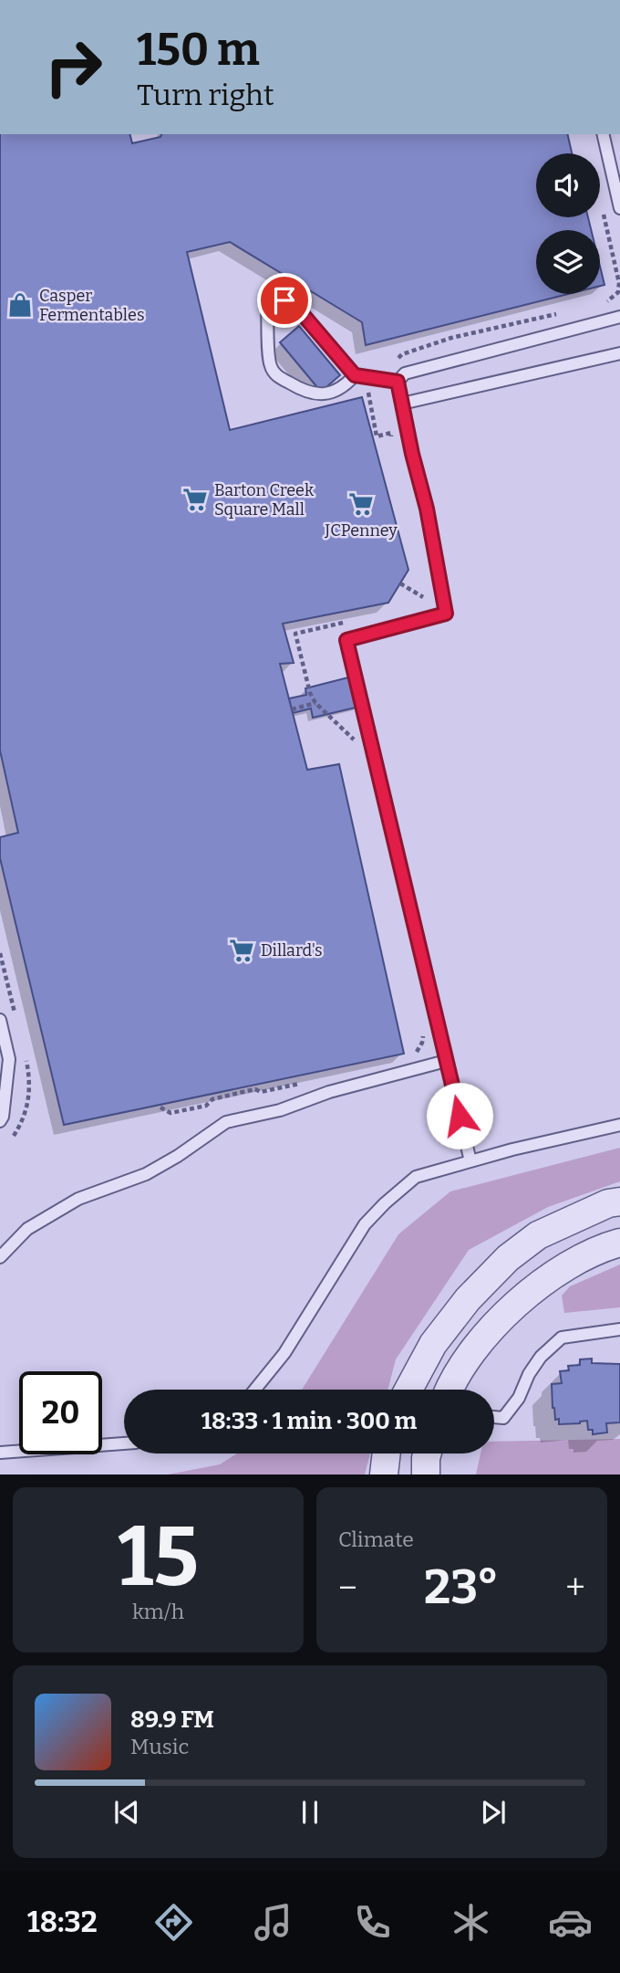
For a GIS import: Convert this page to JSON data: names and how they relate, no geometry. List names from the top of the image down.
{
  "places": {
    "shop": ["Casper Fermentables"],
    "supermarket": ["Barton Creek Square Mall", "JCPenney", "Dillard's"]
  },
  "page": {
    "turn": ["150 m", "Turn right"],
    "limit": "20",
    "trip": "18:33 · 1 min · 300 m",
    "tile": [
      ["15", "km/h"],
      "Climate"
    ],
    "heat": ["−", "23°", "+"],
    "song": ["89.9 FM", "Music"],
    "tabs": "18:32"
  }
}
